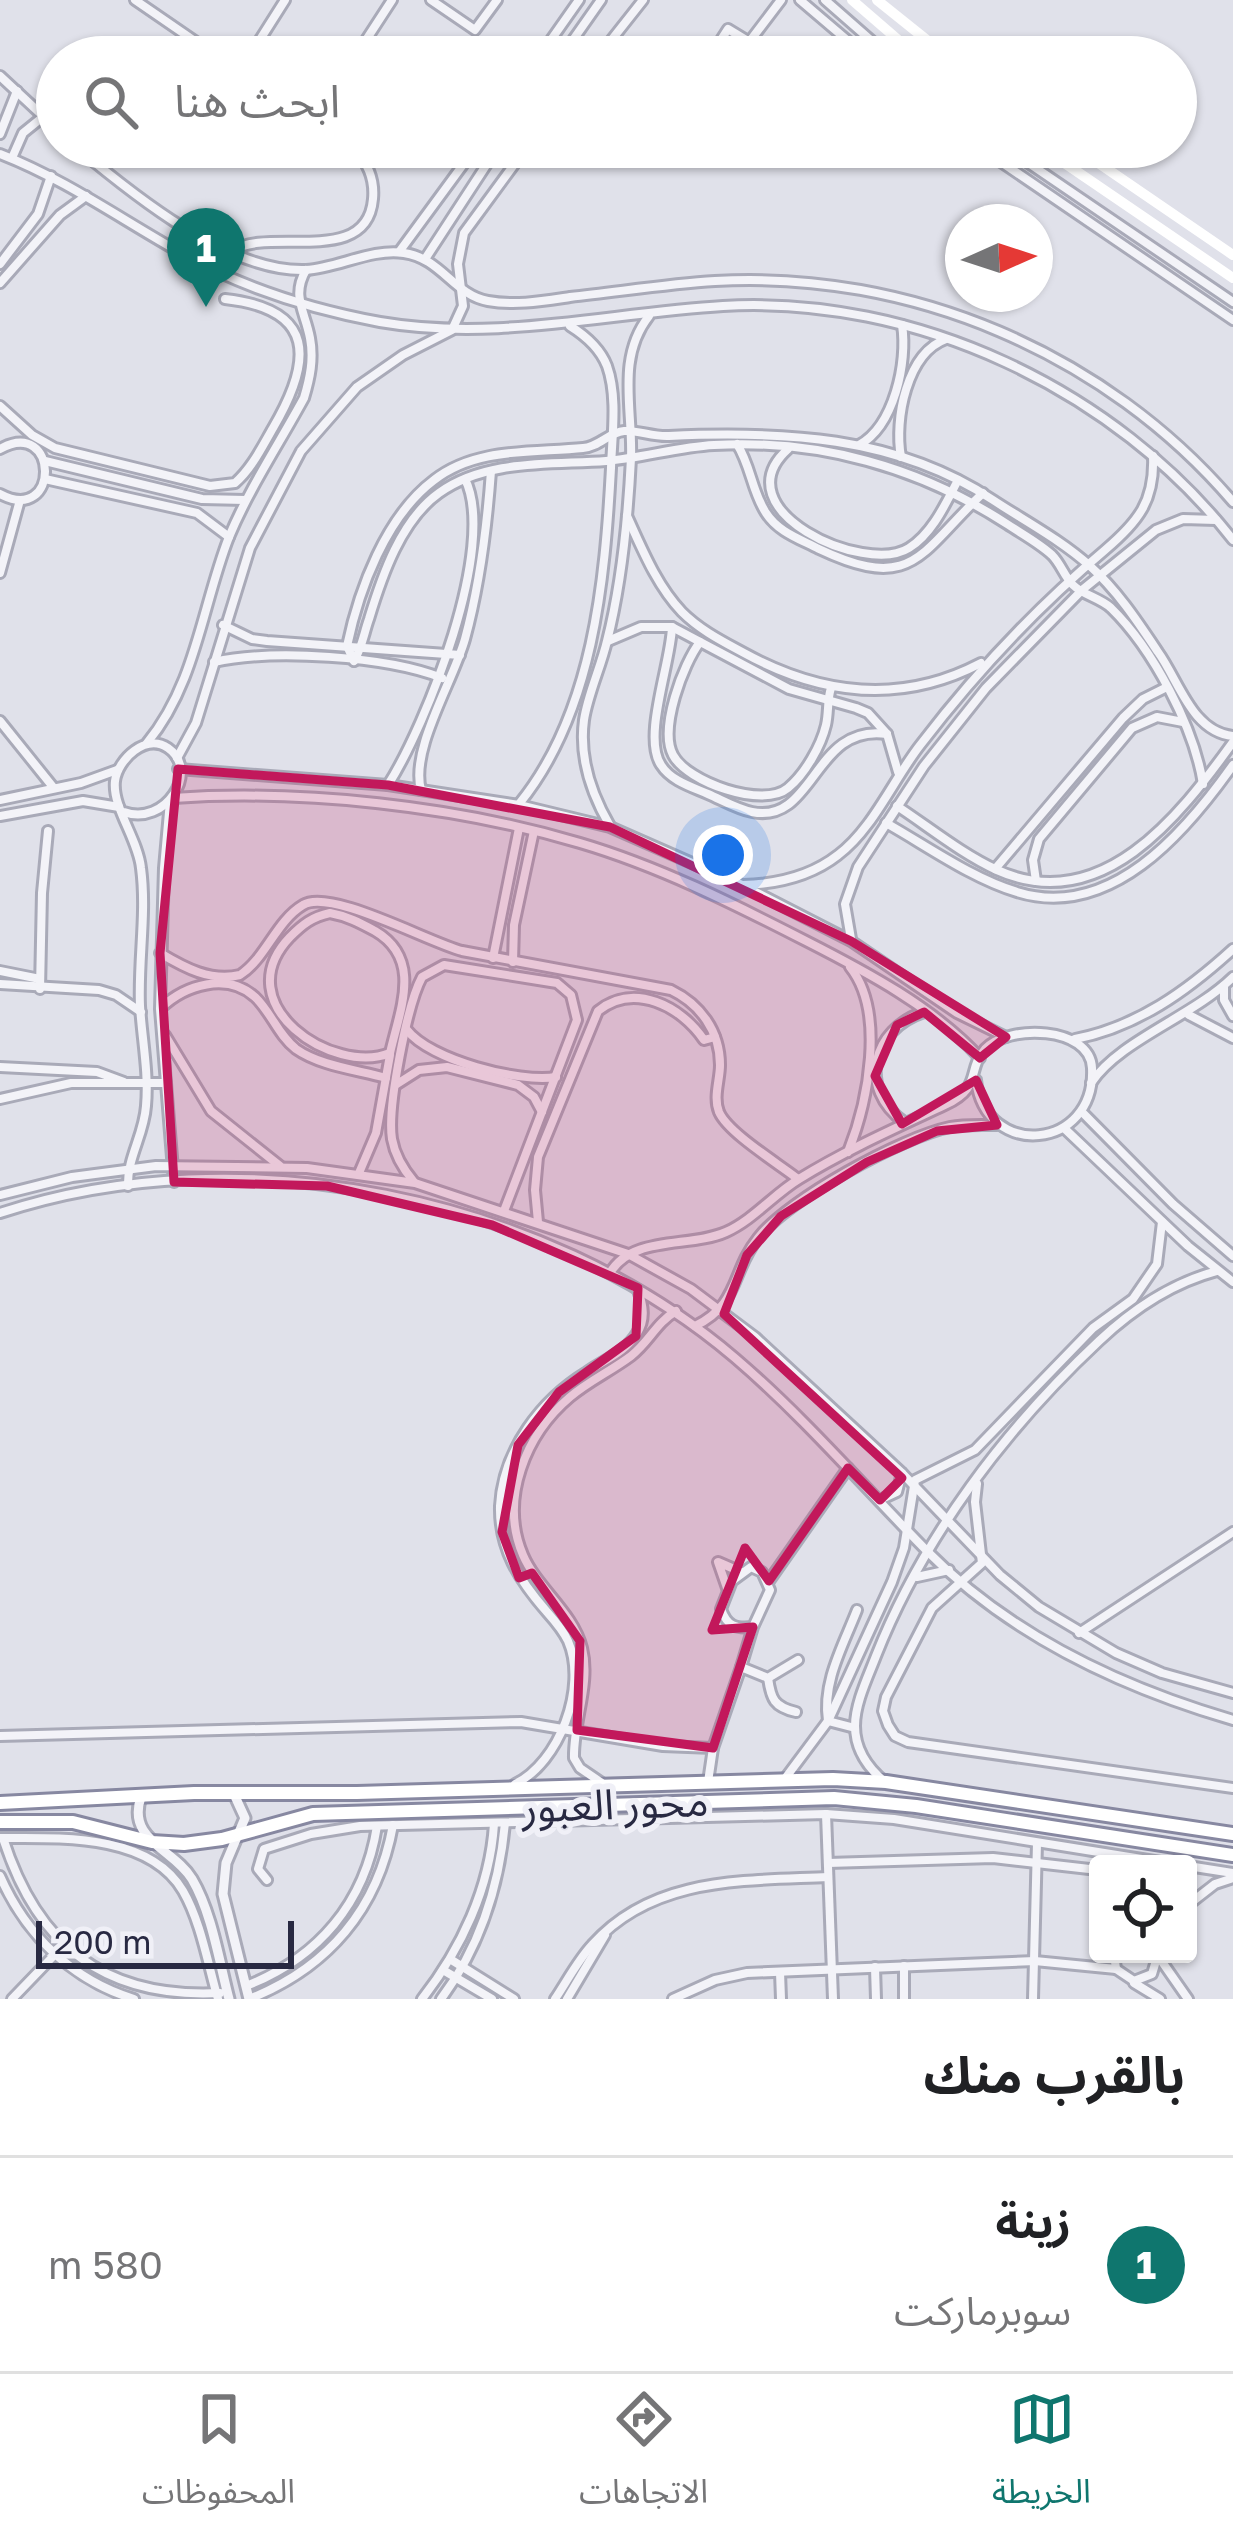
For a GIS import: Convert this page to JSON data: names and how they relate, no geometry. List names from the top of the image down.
{
  "streets": {
    "highway": ["محور العبور"]
  },
  "scale_bar": "200 m",
  "north": "right",
  "page": {
    "search": "ابحث هنا",
    "pins": "1",
    "scale": "200 m",
    "heading": "بالقرب منك",
    "list": [
      {
        "mark": "1",
        "name": "زينة",
        "note": "سوبرماركت",
        "value": "580 m"
      }
    ],
    "nav": ["الخريطة", "الاتجاهات", "المحفوظات"]
  }
}
